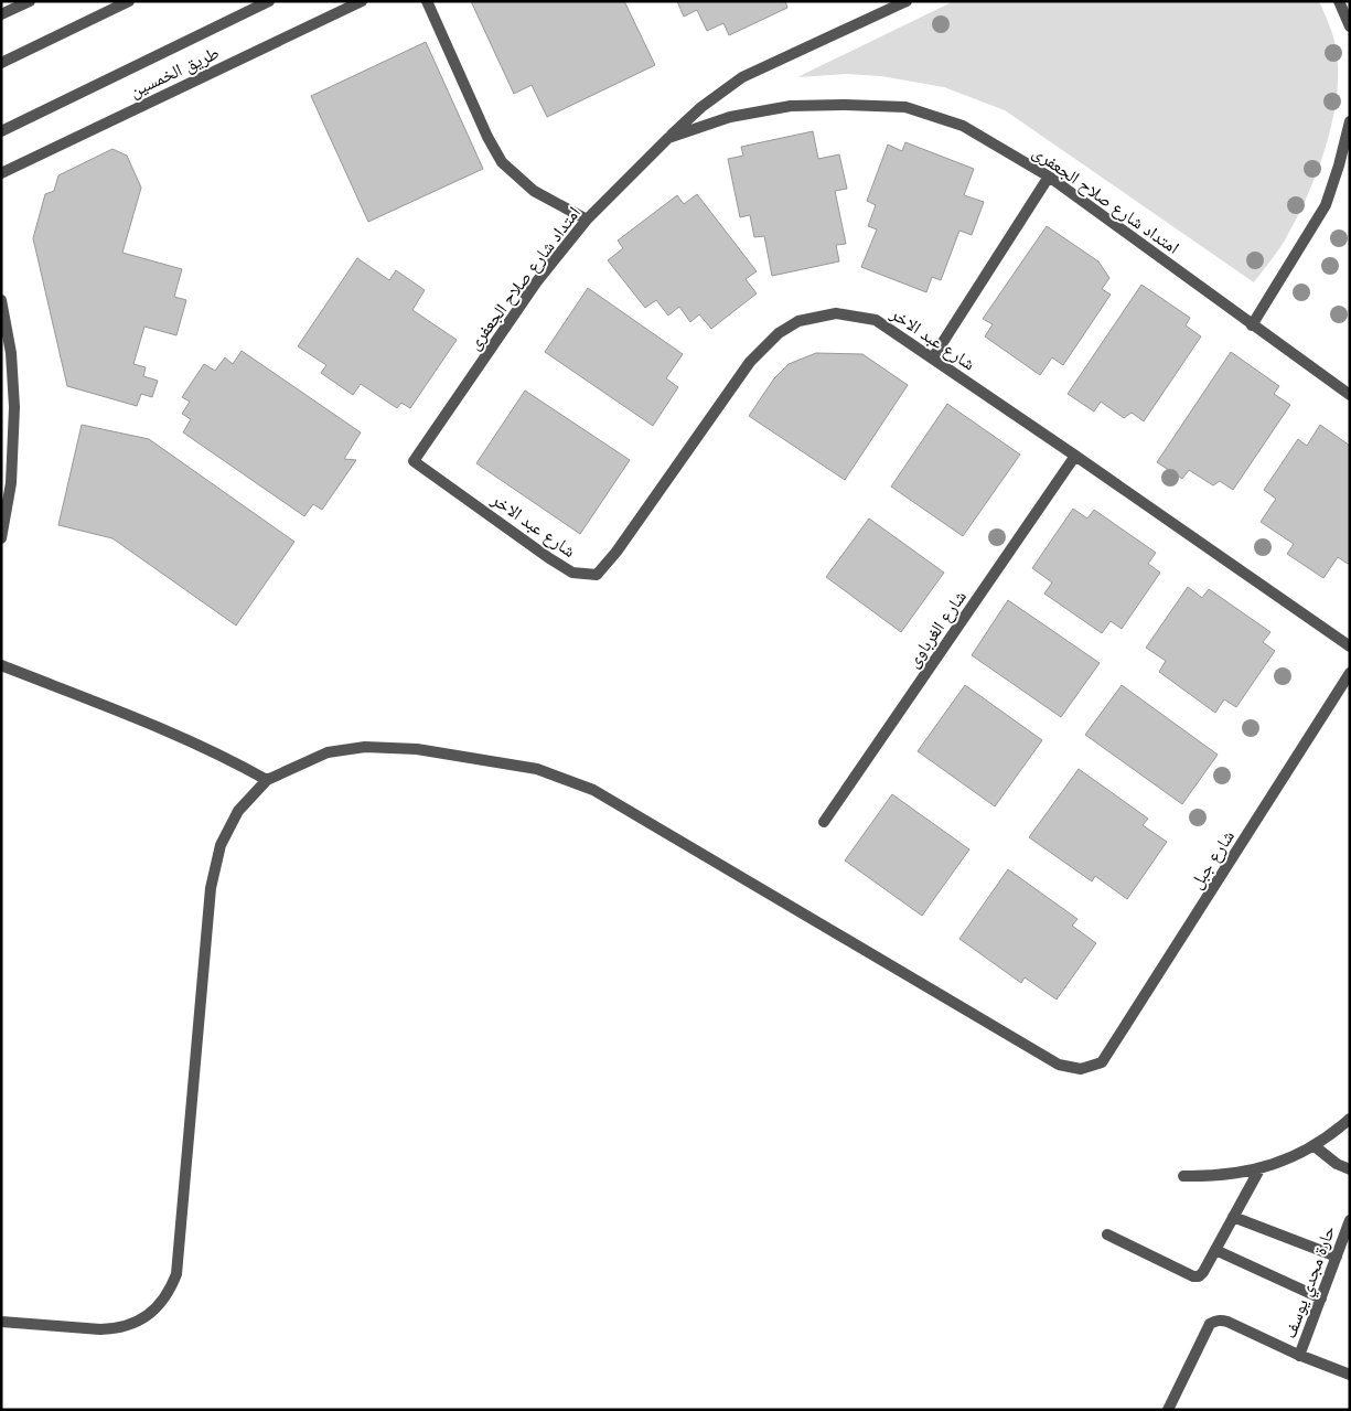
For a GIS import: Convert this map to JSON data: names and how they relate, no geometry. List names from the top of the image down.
{
  "streets": {
    "street": [
      "طريق الخمسين",
      "امتداد شارع صلاح الجعفرى",
      "شارع عبد الاخر",
      "شارع الغرباوى",
      "شارع جبل",
      "حارة مجدي يوسف"
    ]
  },
  "crossings": [
    ["امتداد شارع صلاح الجعفرى", "شارع عبد الاخر"],
    ["شارع عبد الاخر", "شارع الغرباوى"]
  ]
}
